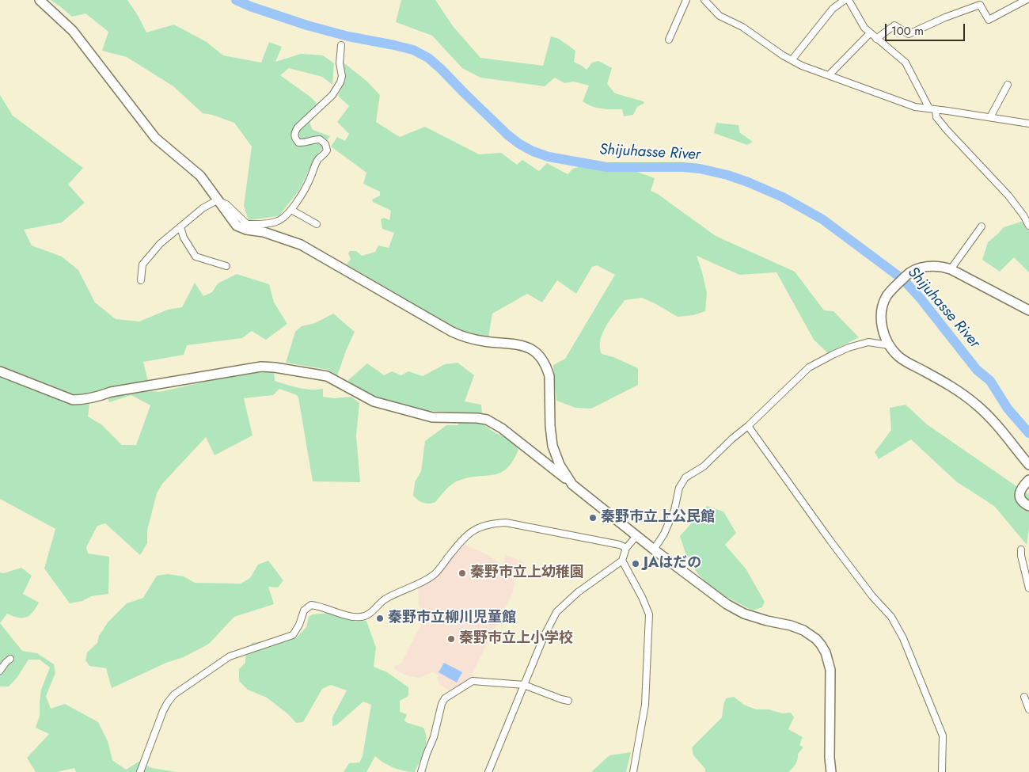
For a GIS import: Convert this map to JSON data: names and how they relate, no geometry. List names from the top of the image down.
{
  "water": ["Shijuhasse River"],
  "places": [
    "秦野市立上公民館",
    "JAはだの",
    "秦野市立上幼稚園",
    "秦野市立柳川児童館",
    "秦野市立上小学校"
  ],
  "scale_bar": "100 m"
}
